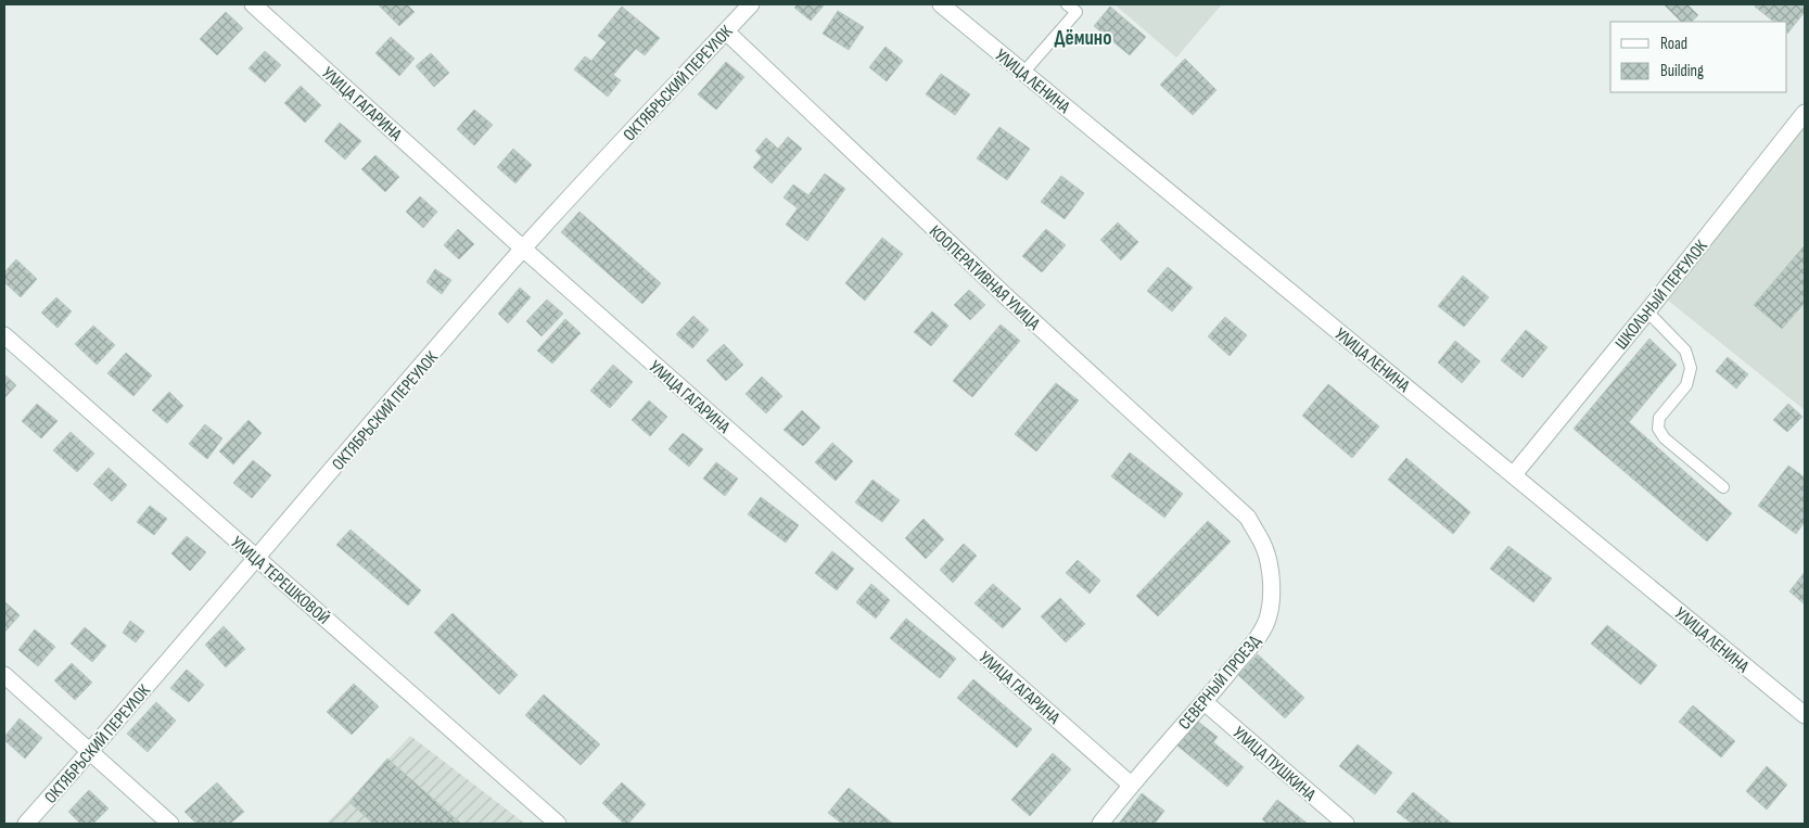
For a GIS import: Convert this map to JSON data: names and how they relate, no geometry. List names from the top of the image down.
{
  "streets": {
    "street": [
      "УЛИЦА ЛЕНИНА",
      "ОКТЯБРЬСКИЙ ПЕРЕУЛОК",
      "УЛИЦА ГАГАРИНА",
      "КООПЕРАТИВНАЯ УЛИЦА",
      "ШКОЛЬНЫЙ ПЕРЕУЛОК",
      "УЛИЦА ТЕРЕШКОВОЙ",
      "СЕВЕРНЫЙ ПРОЕЗД",
      "УЛИЦА ПУШКИНА"
    ]
  },
  "crossings": [
    ["УЛИЦА ЛЕНИНА", "ШКОЛЬНЫЙ ПЕРЕУЛОК"],
    ["ОКТЯБРЬСКИЙ ПЕРЕУЛОК", "УЛИЦА ГАГАРИНА"],
    ["ОКТЯБРЬСКИЙ ПЕРЕУЛОК", "КООПЕРАТИВНАЯ УЛИЦА"],
    ["ОКТЯБРЬСКИЙ ПЕРЕУЛОК", "УЛИЦА ТЕРЕШКОВОЙ"],
    ["УЛИЦА ГАГАРИНА", "СЕВЕРНЫЙ ПРОЕЗД"],
    ["КООПЕРАТИВНАЯ УЛИЦА", "СЕВЕРНЫЙ ПРОЕЗД"],
    ["СЕВЕРНЫЙ ПРОЕЗД", "УЛИЦА ПУШКИНА"]
  ],
  "districts": ["Дёмино"],
  "legend": ["Road", "Building"]
}
